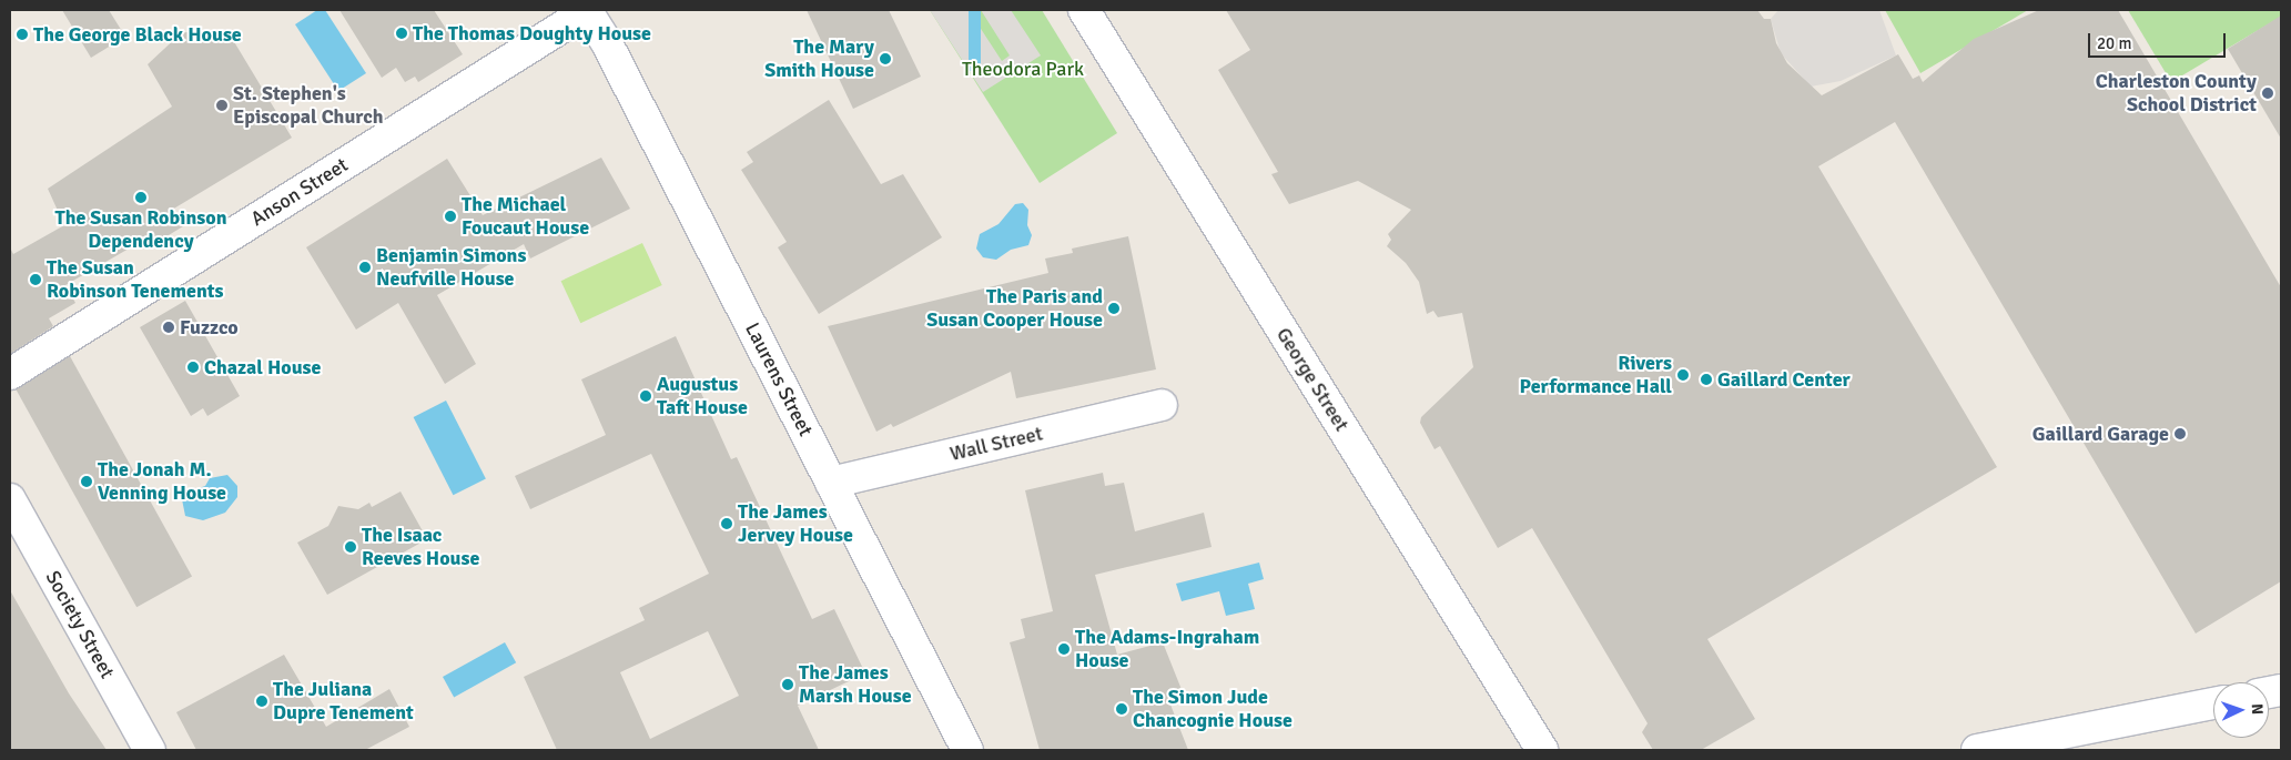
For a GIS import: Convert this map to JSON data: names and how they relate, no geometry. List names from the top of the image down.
{
  "streets": {
    "street": [
      "Anson Street",
      "Laurens Street",
      "George Street",
      "Wall Street",
      "Society Street"
    ]
  },
  "crossings": [
    ["Anson Street", "Laurens Street"],
    ["Laurens Street", "Wall Street"]
  ],
  "parks": ["Theodora Park"],
  "places": [
    "The Thomas Doughty House",
    "The George Black House",
    "The Mary Smith House",
    "Charleston County School District",
    "St. Stephen's Episcopal Church",
    "The Susan Robinson Dependency",
    "The Michael Foucaut House",
    "Benjamin Simons Neufville House",
    "The Susan Robinson Tenements",
    "The Paris and Susan Cooper House",
    "Fuzzco",
    "Chazal House",
    "Rivers Performance Hall",
    "Gaillard Center",
    "Augustus Taft House",
    "Gaillard Garage",
    "The Jonah M. Venning House",
    "The James Jervey House",
    "The Isaac Reeves House",
    "The Adams-Ingraham House",
    "The James Marsh House",
    "The Juliana Dupre Tenement",
    "The Simon Jude Chancognie House"
  ],
  "scale_bar": "20 m",
  "north": "right"
}
